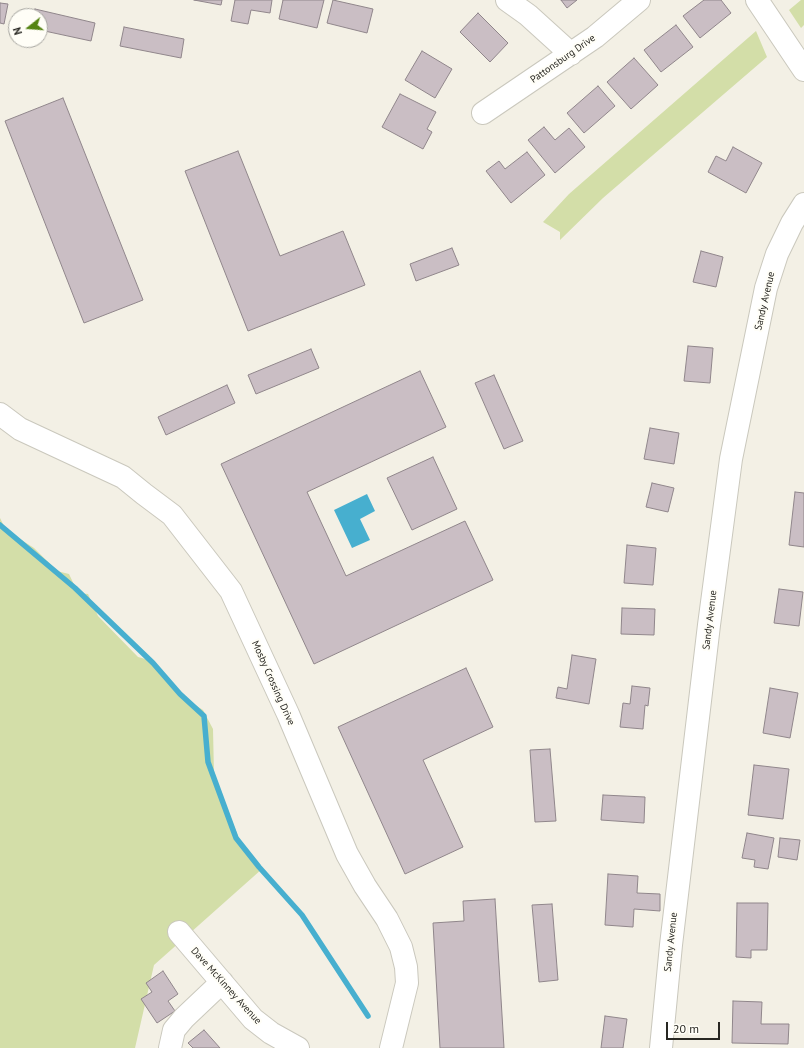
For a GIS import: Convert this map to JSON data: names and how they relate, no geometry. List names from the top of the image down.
{
  "streets": {
    "street": [
      "Pattonsburg Drive",
      "Sandy Avenue",
      "Mosby Crossing Drive",
      "Dave McKinney Avenue"
    ]
  },
  "scale_bar": "20 m",
  "north": "left"
}
